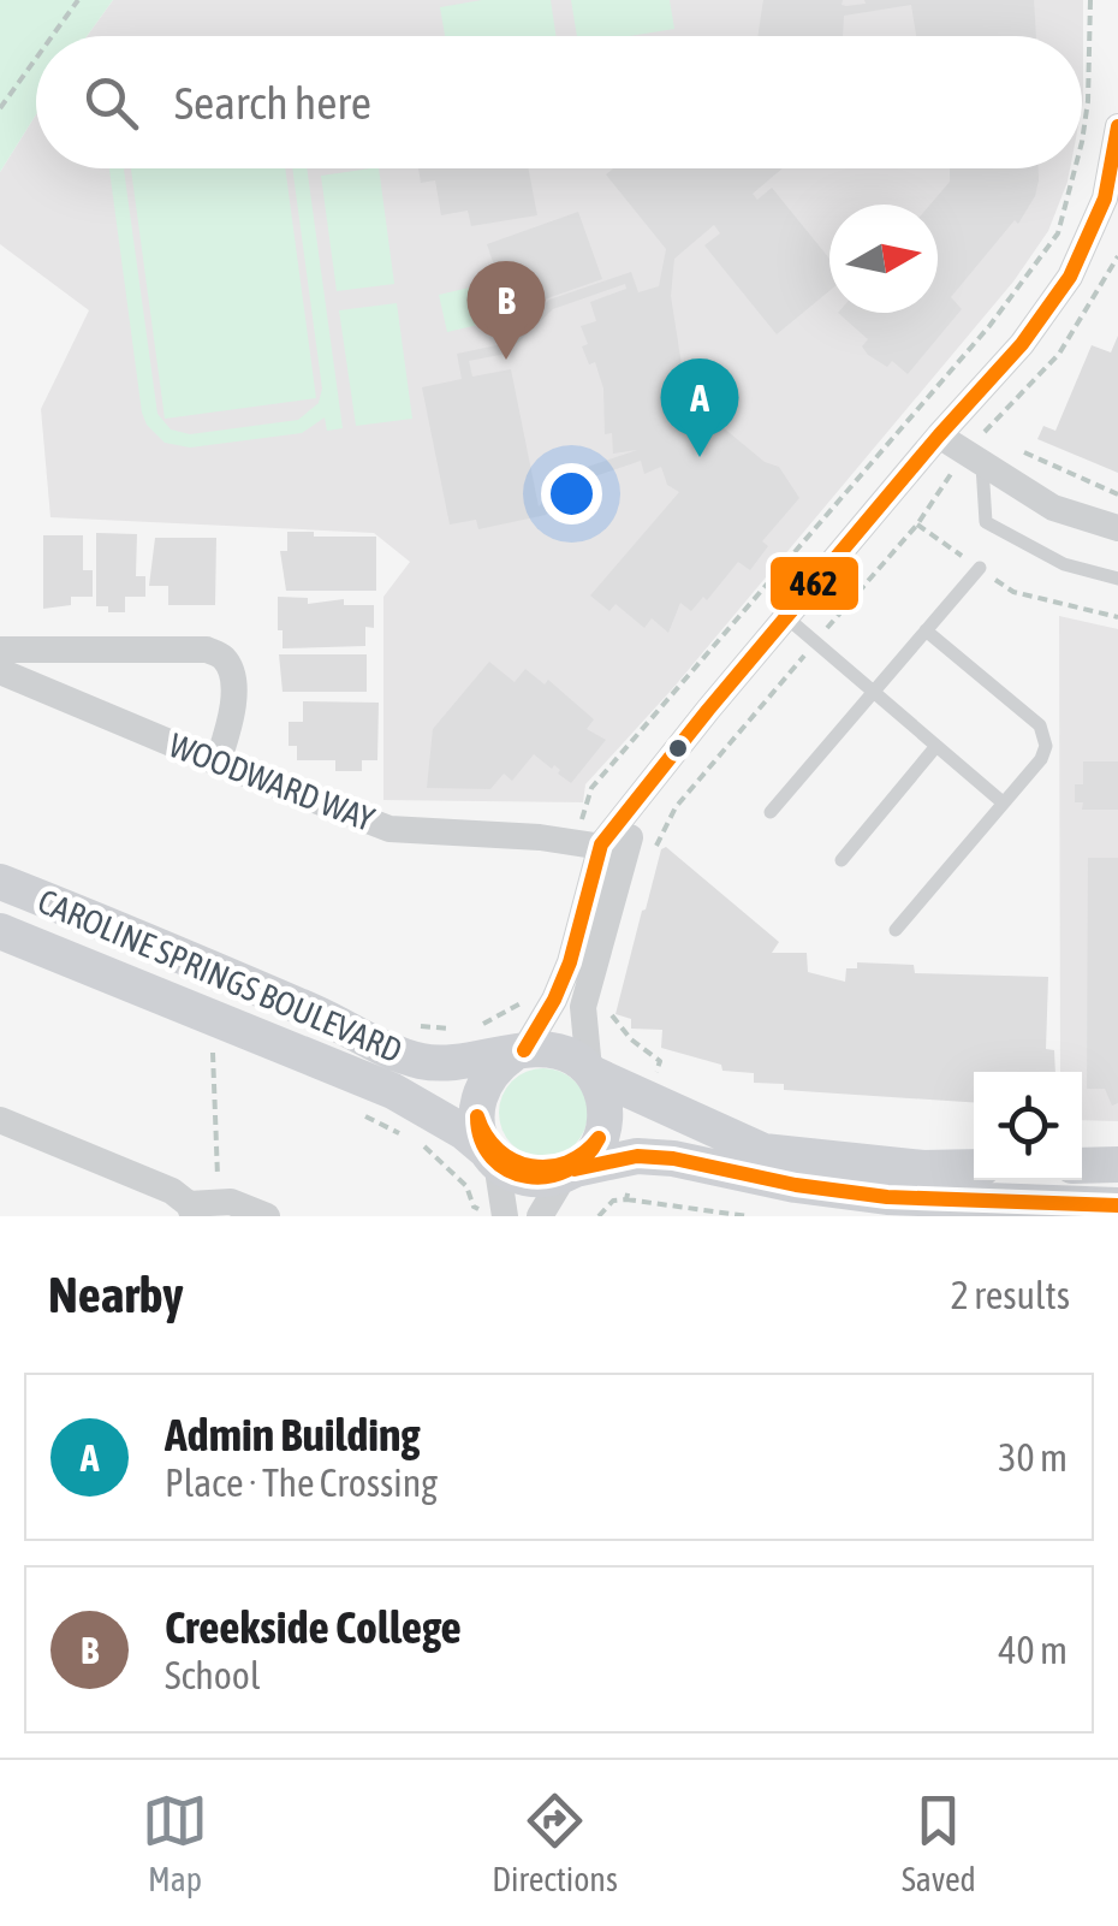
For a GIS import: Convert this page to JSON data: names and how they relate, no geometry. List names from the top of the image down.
{
  "streets": {
    "main road": ["CAROLINE SPRINGS BOULEVARD"],
    "street": ["WOODWARD WAY"]
  },
  "lines": ["transit line 462"],
  "north": "right",
  "page": {
    "search": "Search here",
    "pins": ["B", "A"],
    "heading": ["Nearby", "2 results"],
    "list": [
      {
        "mark": "A",
        "name": "Admin Building",
        "note": "Place · The Crossing",
        "value": "30 m"
      },
      {
        "mark": "B",
        "name": "Creekside College",
        "note": "School",
        "value": "40 m"
      }
    ],
    "nav": ["Map", "Directions", "Saved"]
  }
}
